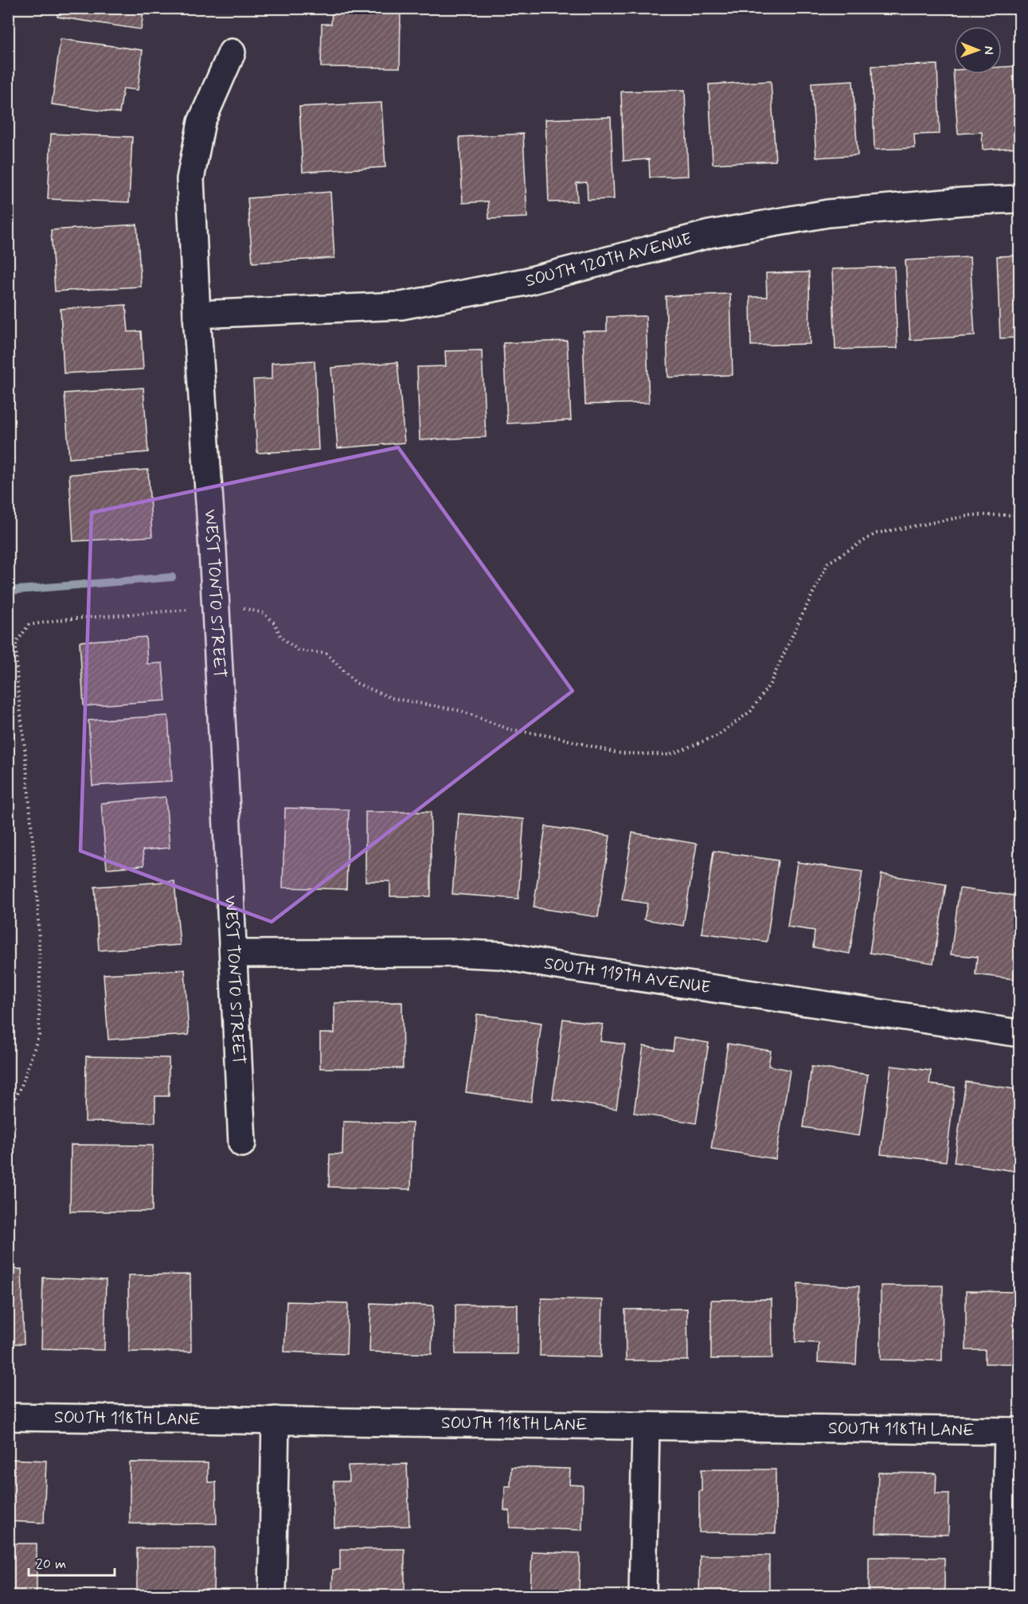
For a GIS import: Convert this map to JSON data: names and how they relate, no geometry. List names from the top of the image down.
{
  "streets": {
    "street": [
      "SOUTH 120TH AVENUE",
      "WEST TONTO STREET",
      "SOUTH 119TH AVENUE",
      "SOUTH 118TH LANE"
    ]
  },
  "crossings": [
    ["SOUTH 120TH AVENUE", "WEST TONTO STREET"],
    ["WEST TONTO STREET", "SOUTH 119TH AVENUE"]
  ],
  "scale_bar": "20 m",
  "north": "right"
}
